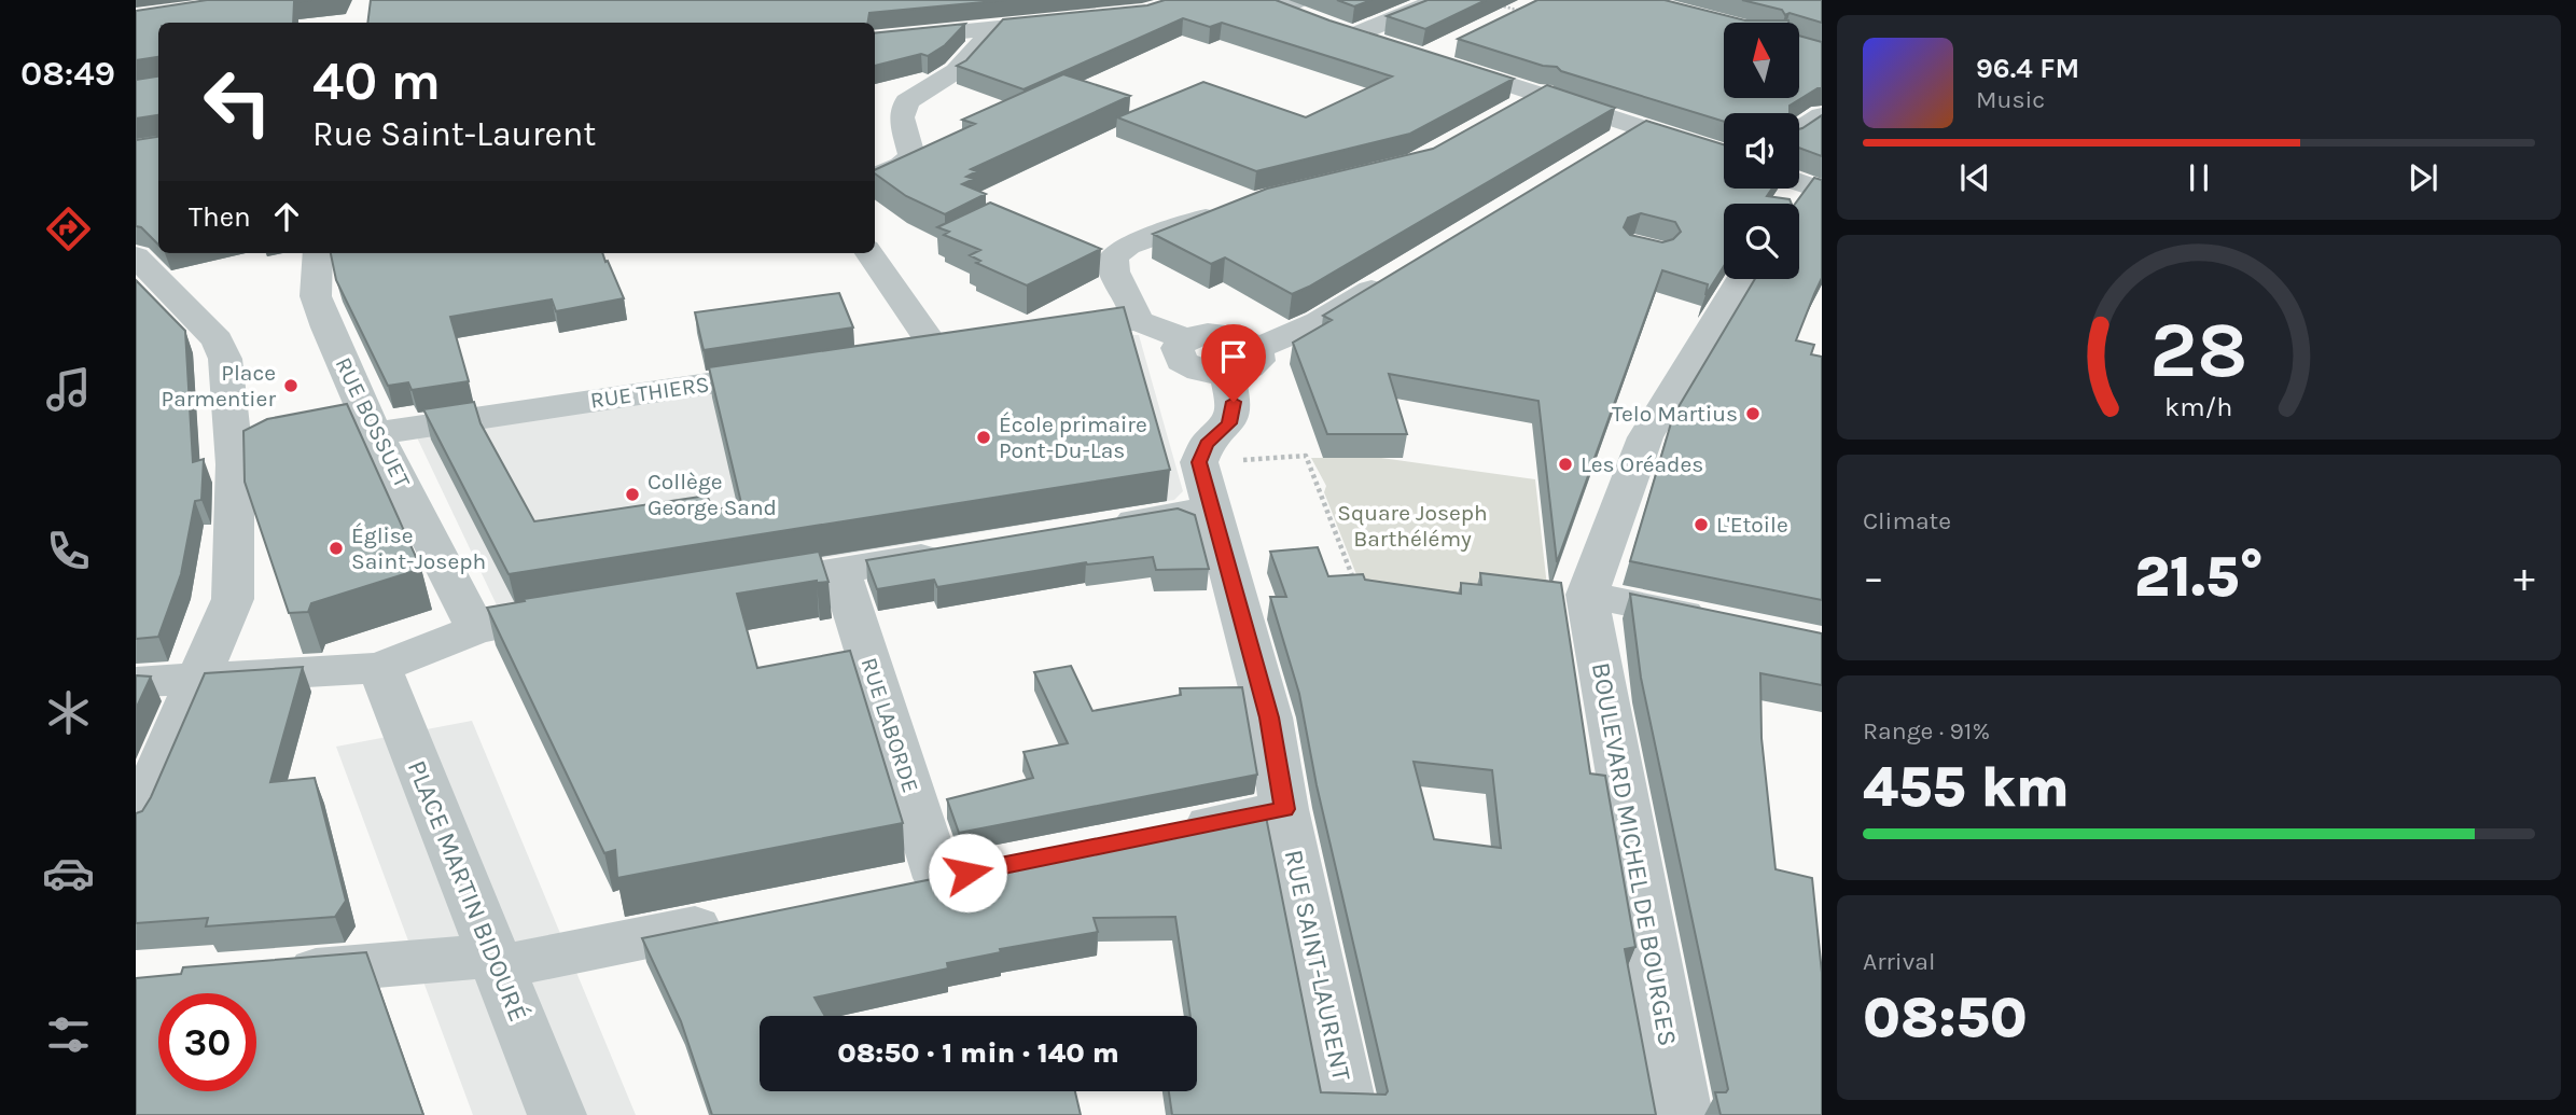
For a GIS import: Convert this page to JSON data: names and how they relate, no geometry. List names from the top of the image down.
{
  "streets": {
    "street": [
      "RUE THIERS",
      "RUE BOSSUET",
      "RUE LABORDE",
      "BOULEVARD MICHEL DE BOURGES",
      "PLACE MARTIN BIDOURÉ",
      "RUE SAINT-LAURENT"
    ]
  },
  "crossings": [
    ["RUE THIERS", "RUE BOSSUET"]
  ],
  "parks": ["Square Joseph Barthélémy"],
  "places": [
    "Place Parmentier",
    "Telo Martius",
    "École primaire Pont-Du-Las",
    "Les Oréades",
    "Collège George Sand",
    "L'Etoile",
    "Église Saint-Joseph"
  ],
  "north": "top",
  "page": {
    "tabs": "08:49",
    "turn": ["40 m", "Rue Saint-Laurent"],
    "song": ["96.4 FM", "Music"],
    "then": "Then",
    "tile": [
      "Climate",
      ["Range · 91%", "455 km"],
      ["Arrival", "08:50"]
    ],
    "heat": ["−", "21.5°", "+"],
    "limit": "30",
    "trip": "08:50 · 1 min · 140 m",
    "gauge": ["28", "km/h"]
  }
}
